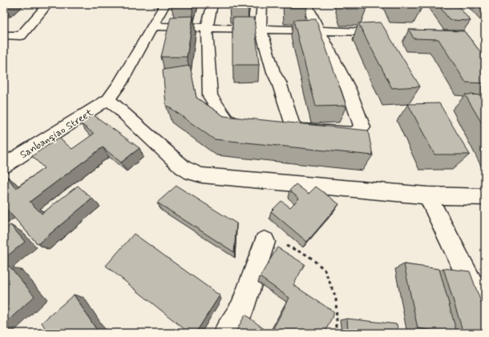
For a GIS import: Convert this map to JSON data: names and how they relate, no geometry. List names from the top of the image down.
{
  "streets": {
    "street": ["Sanbanqiao Street"]
  }
}
